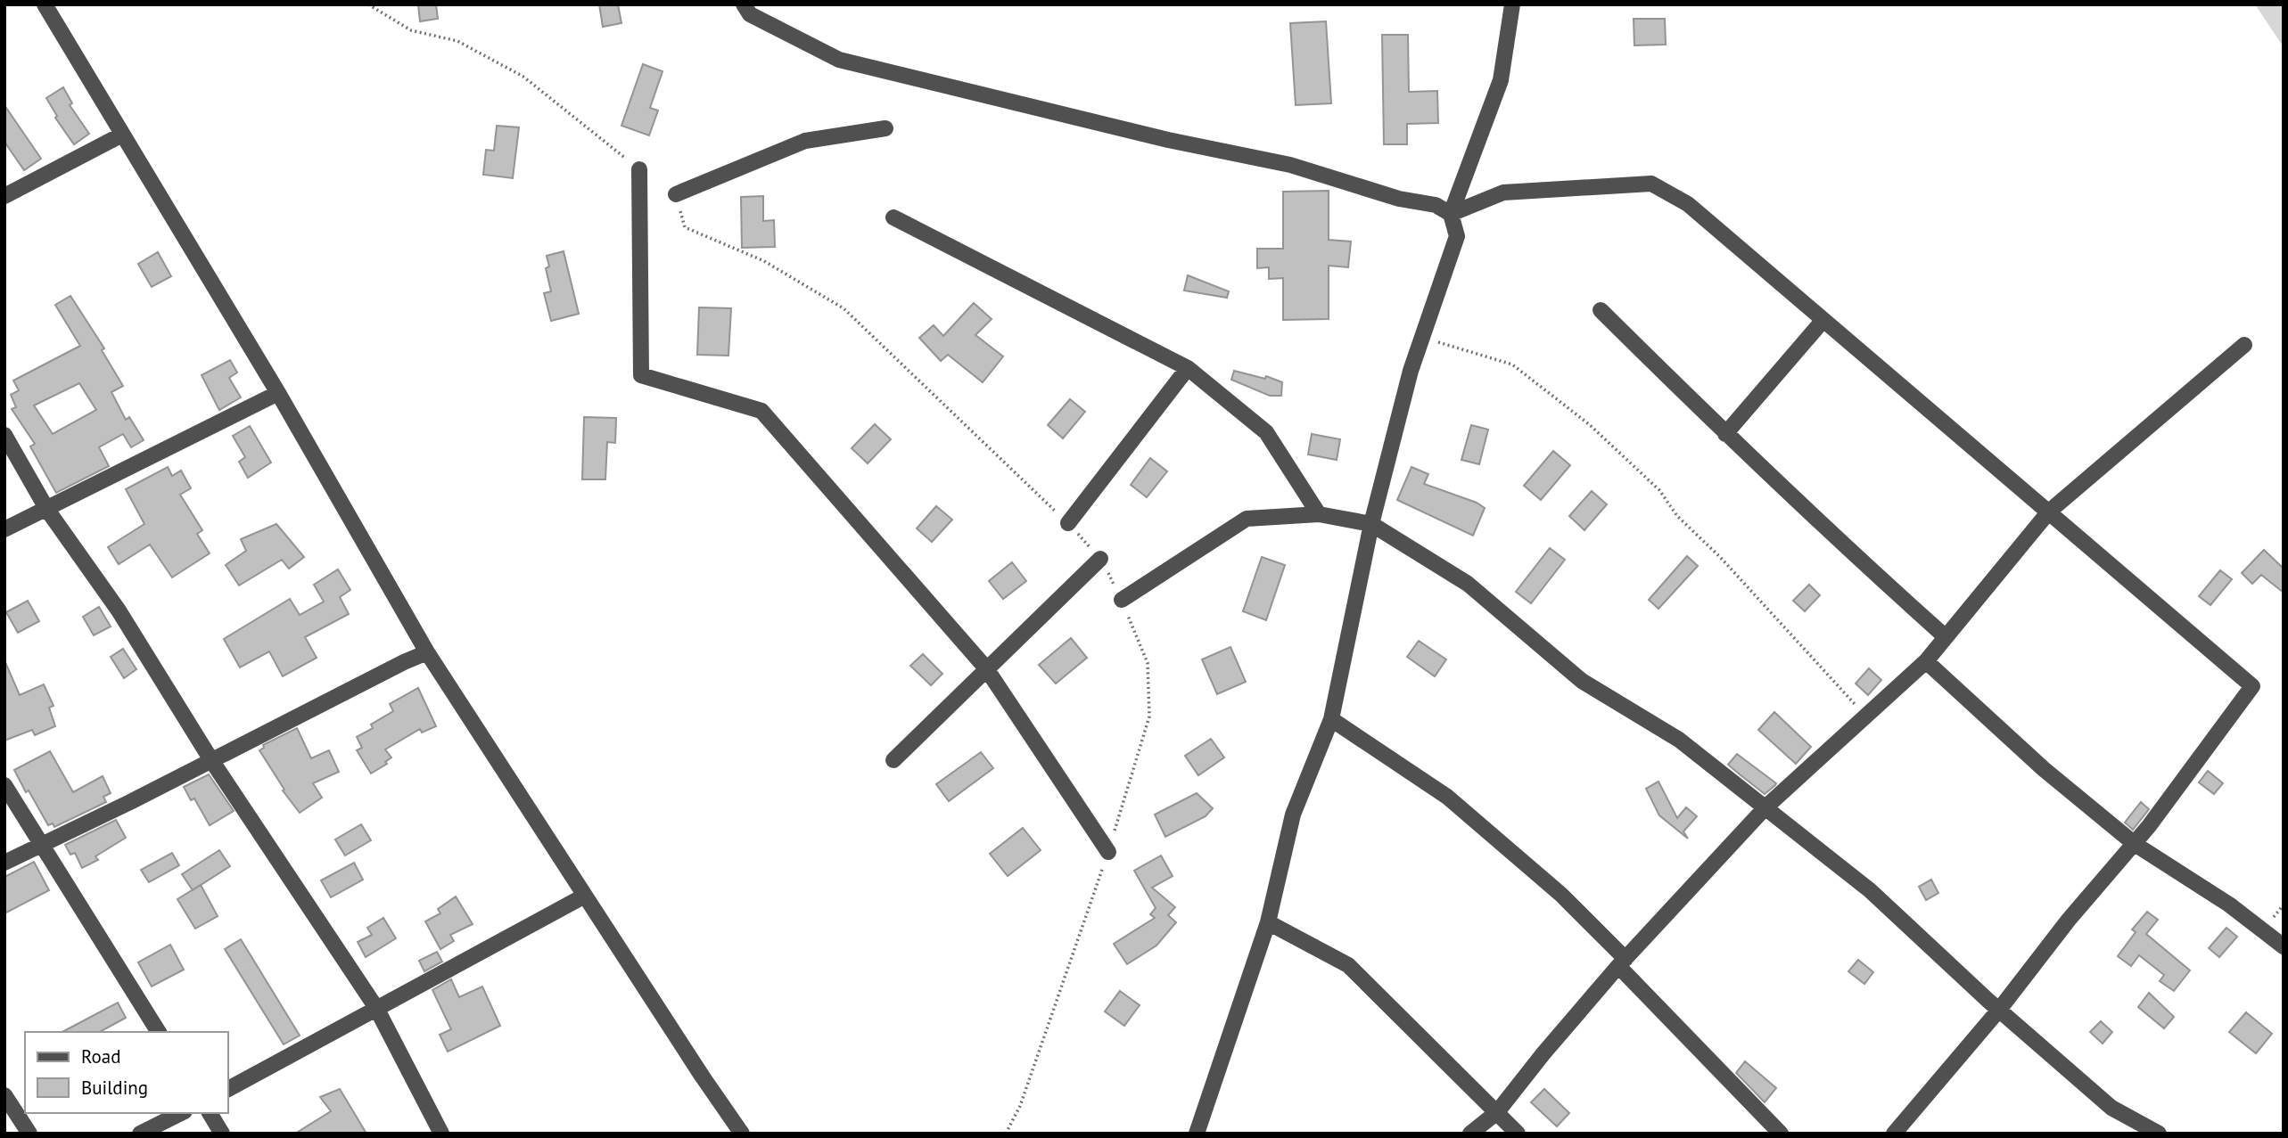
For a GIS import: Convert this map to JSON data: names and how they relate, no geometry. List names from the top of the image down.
{
  "legend": ["Road", "Building"]
}
